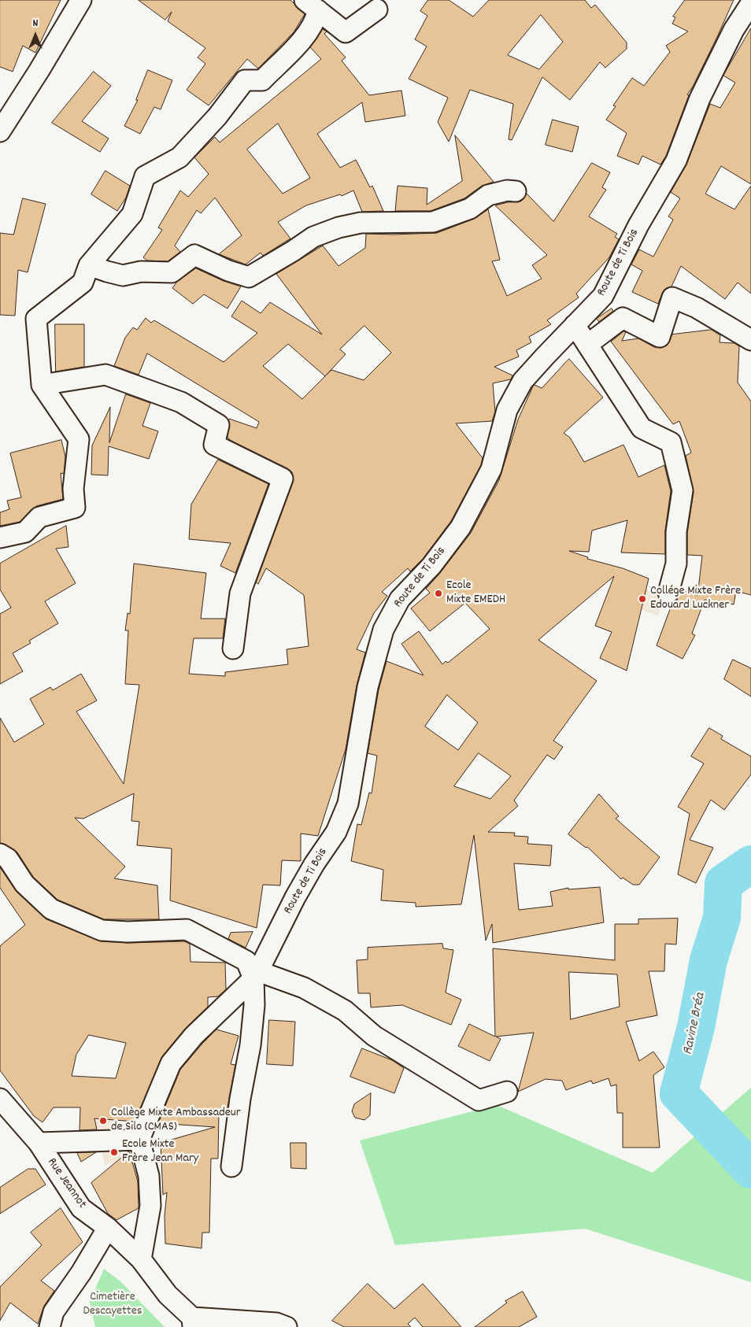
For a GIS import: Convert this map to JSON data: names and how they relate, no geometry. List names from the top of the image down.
{
  "streets": {
    "street": ["Route de Ti Bois", "Rue Jeannot"]
  },
  "water": ["Ravine Bréa"],
  "parks": ["Cimetière Descayettes"],
  "places": [
    "Ecole Mixte EMEDH",
    "Collége Mixte Frère Edouard Luckner",
    "Collège Mixte Ambassadeur de Silo (CMAS)",
    "Ecole Mixte Frère Jean Mary"
  ],
  "north": "top"
}
